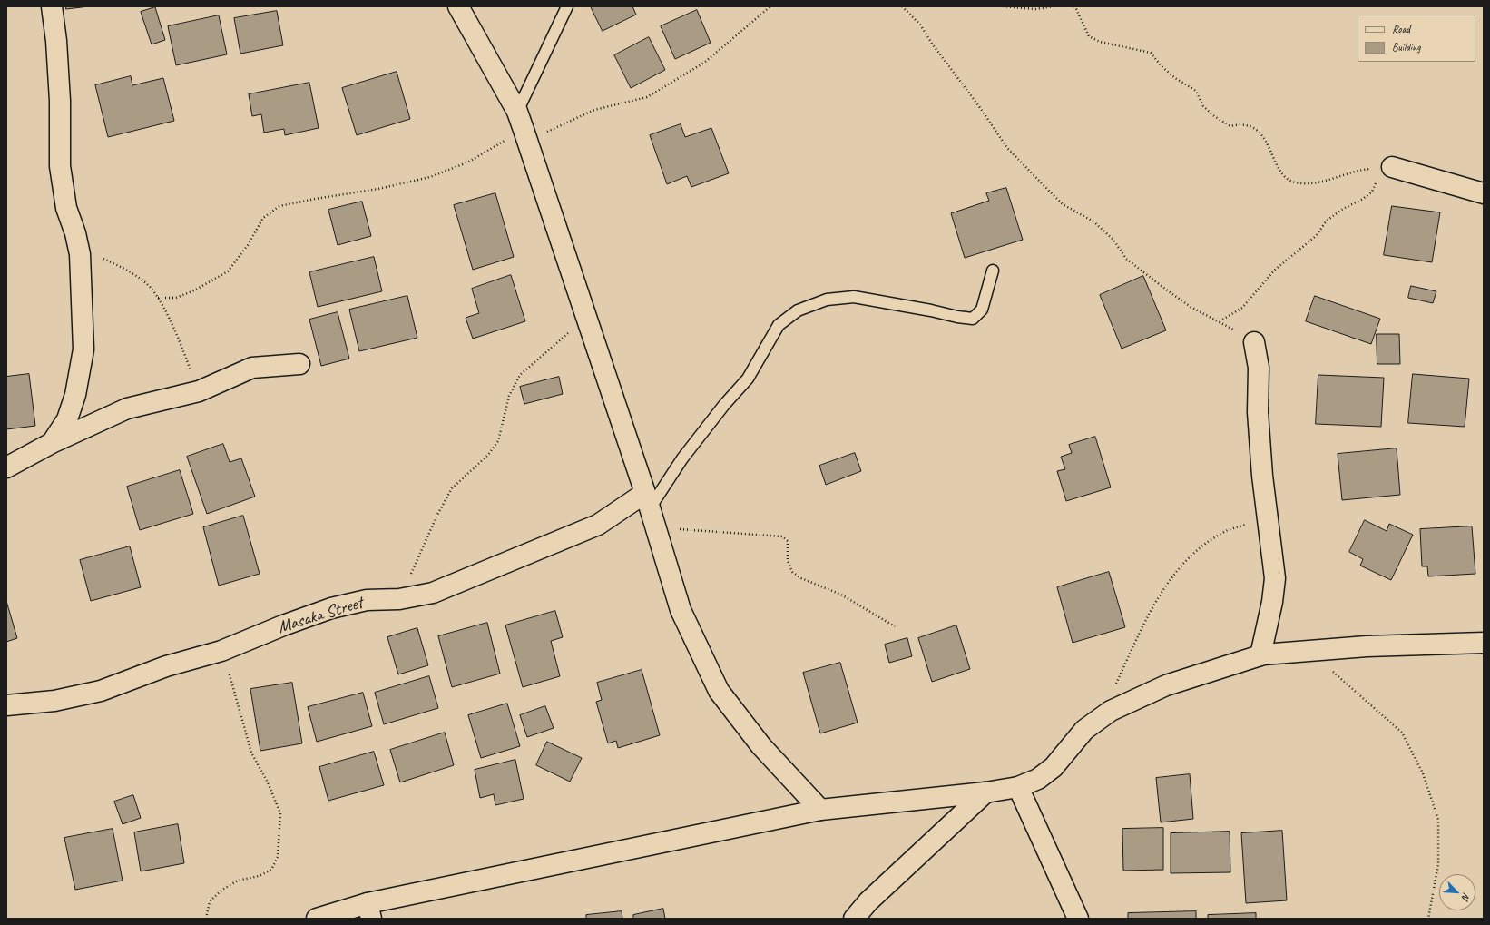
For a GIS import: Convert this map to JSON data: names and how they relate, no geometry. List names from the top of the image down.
{
  "streets": {
    "street": ["Masaka Street"]
  },
  "legend": ["Road", "Building"],
  "north": "bottom right"
}
